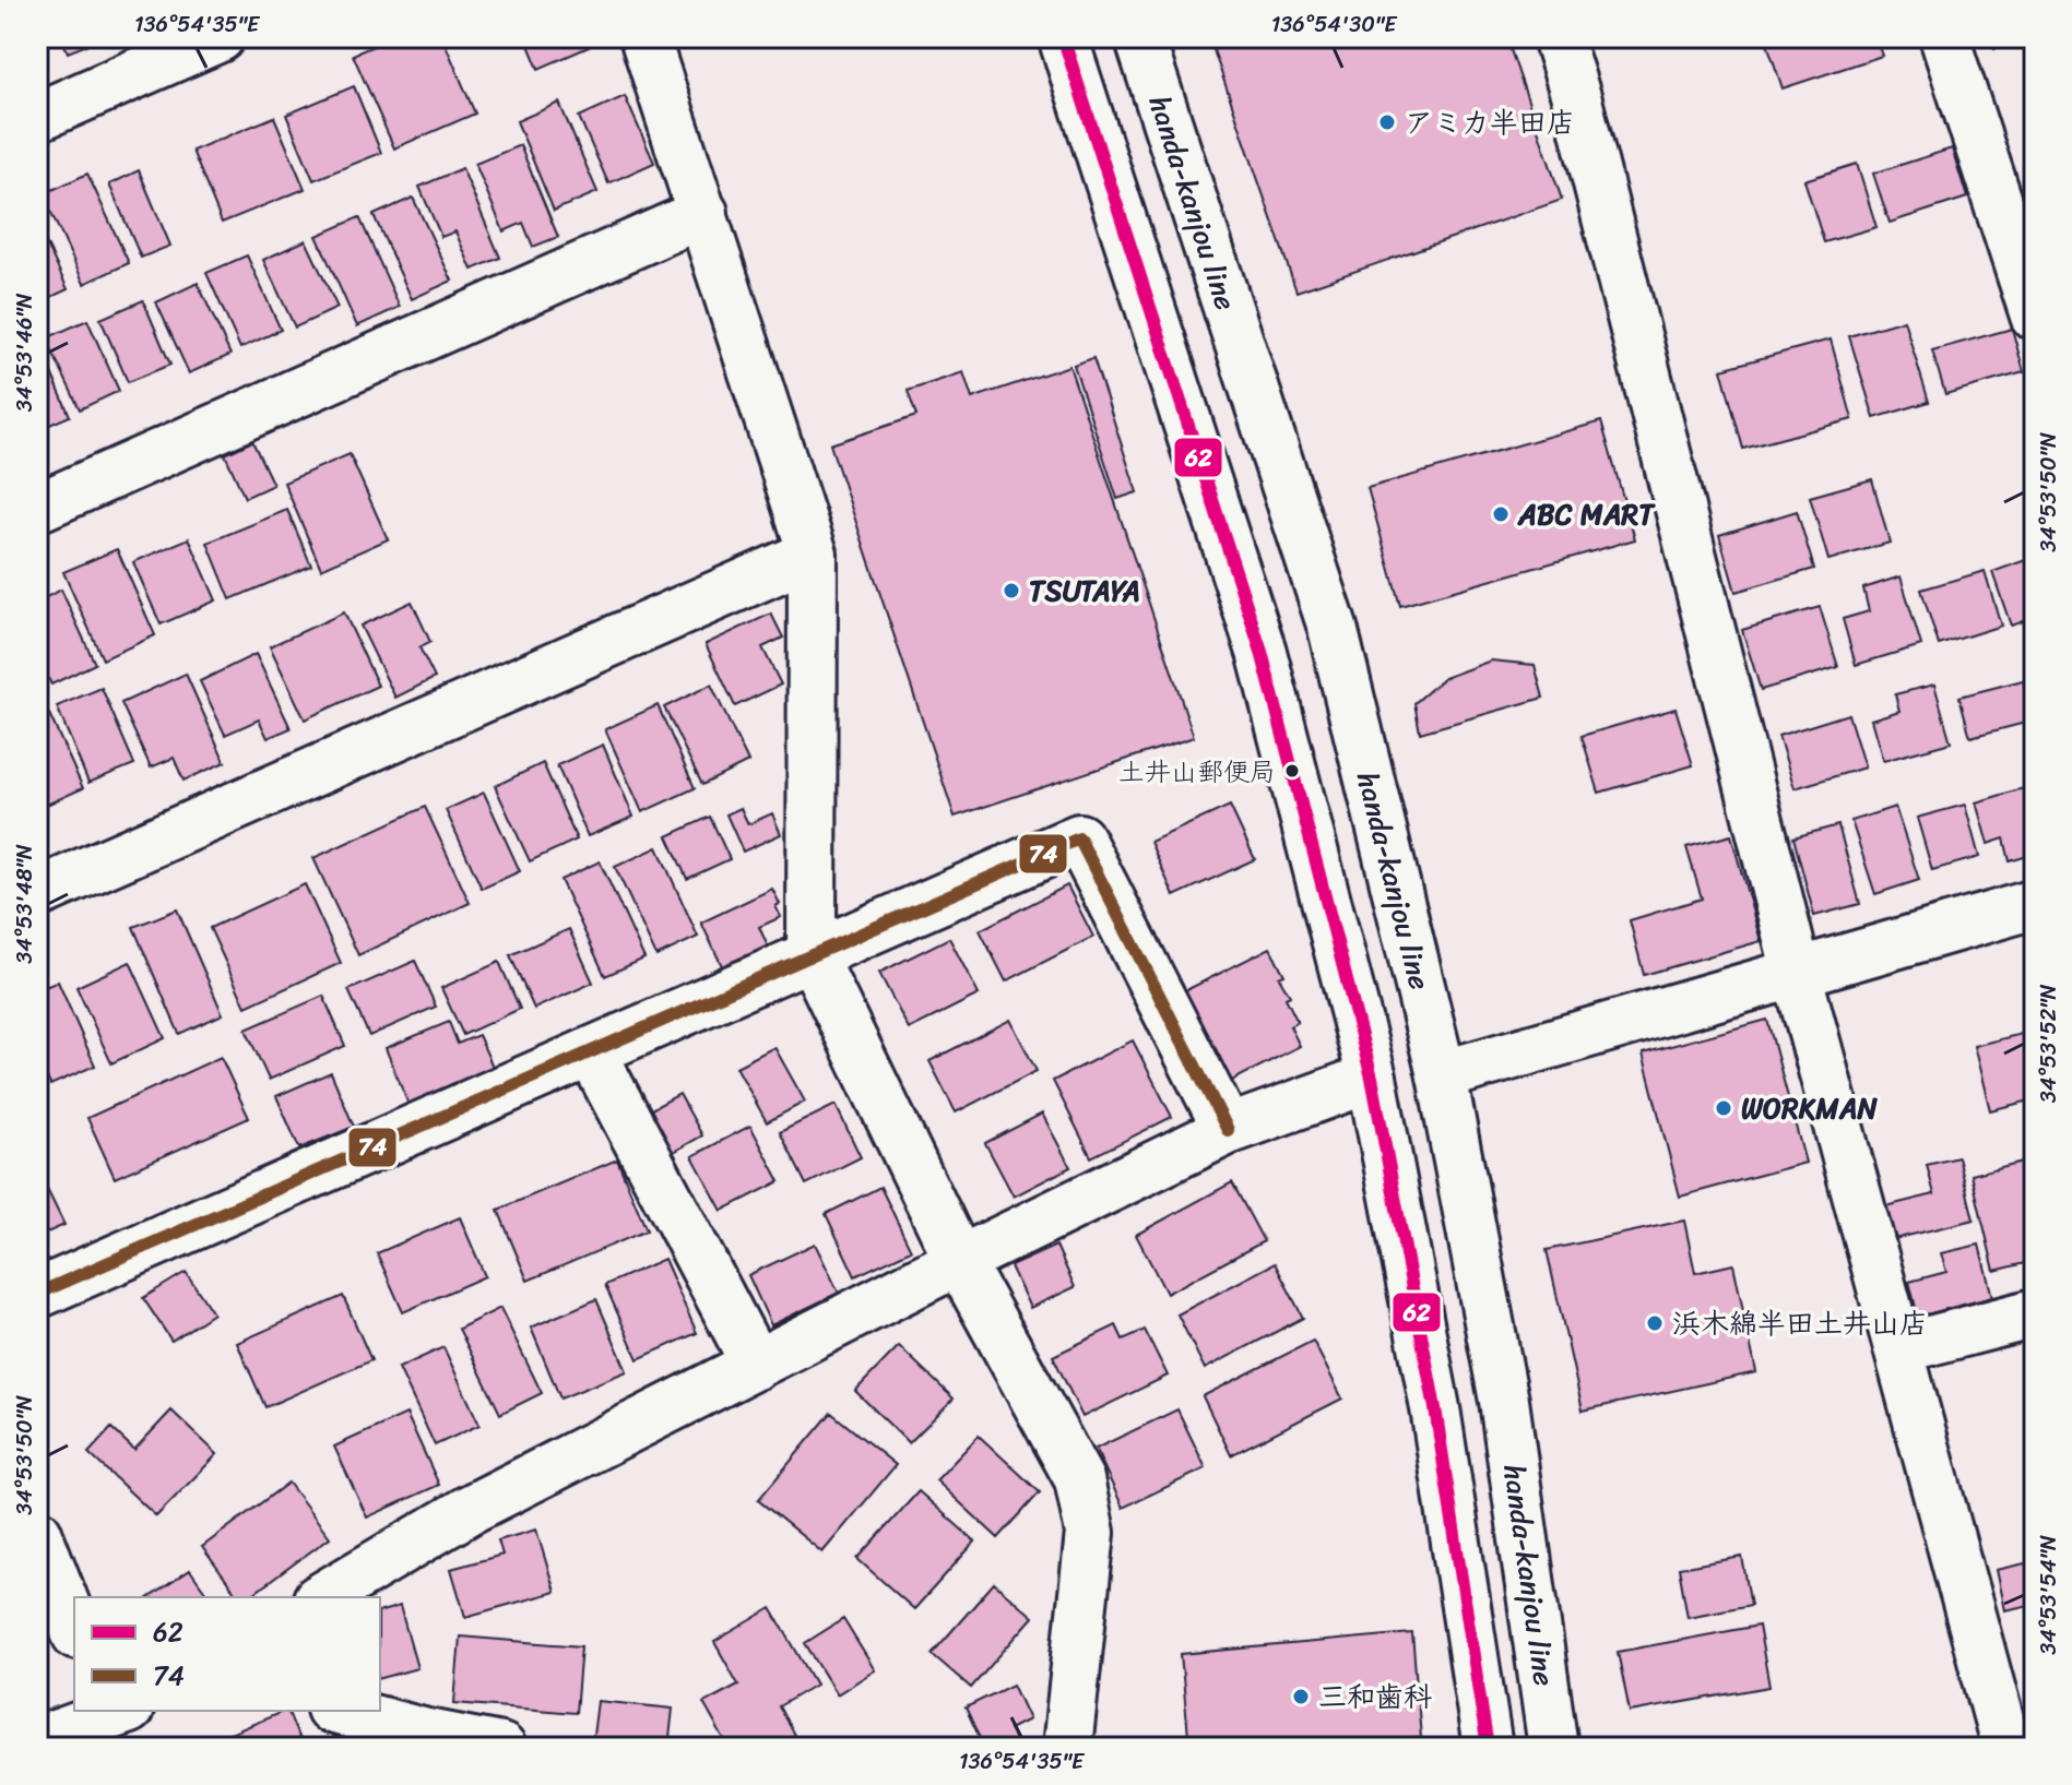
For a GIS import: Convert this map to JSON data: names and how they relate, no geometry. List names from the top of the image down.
{
  "streets": {
    "street": ["handa-kanjou line"]
  },
  "places": [
    "アミカ半田店",
    "ABC MART",
    "TSUTAYA",
    "土井山郵便局",
    "WORKMAN",
    "浜木綿半田土井山店",
    "三和歯科"
  ],
  "lines": ["transit line 62", "transit line 74"],
  "legend": ["62", "74"],
  "coordinates": [
    "136°54'35\"E",
    "136°54'30\"E",
    "34°53'46\"N",
    "34°53'50\"N",
    "34°53'48\"N",
    "34°53'52\"N",
    "34°53'54\"N"
  ]
}
